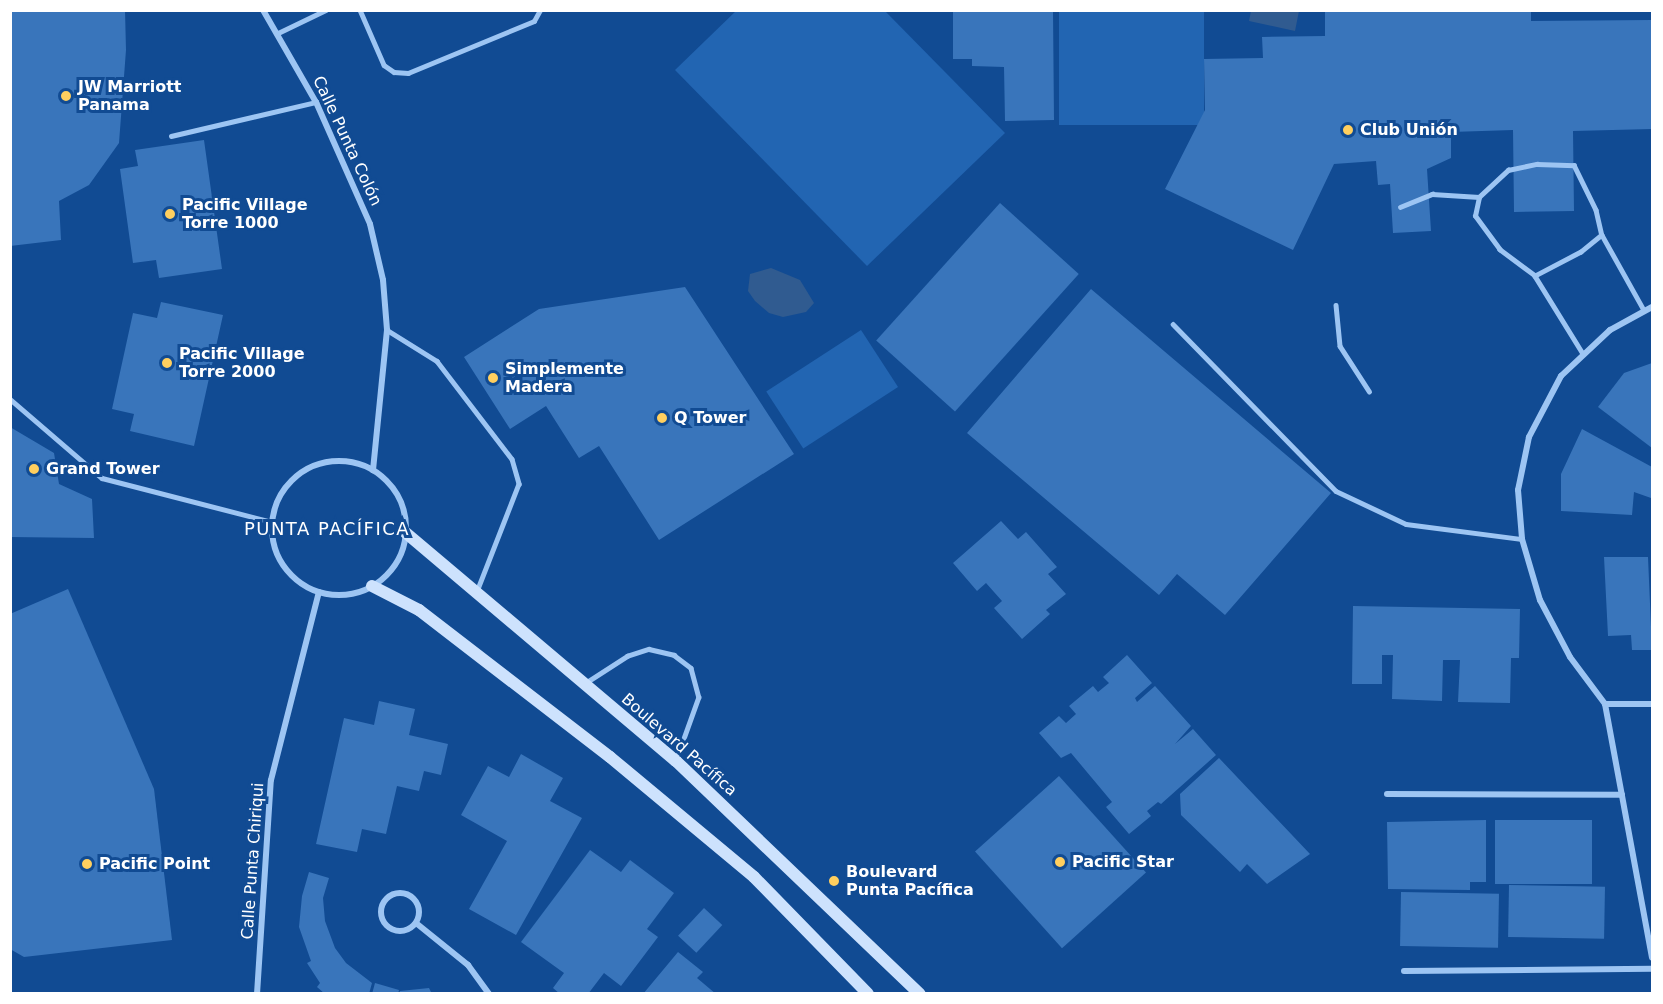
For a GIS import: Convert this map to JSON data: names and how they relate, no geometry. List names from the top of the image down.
{
  "streets": {
    "street": ["Calle Punta Colón", "Boulevard Pacífica", "Calle Punta Chiriqui"]
  },
  "crossings": [
    ["Calle Punta Colón", "Boulevard Pacífica"],
    ["Calle Punta Colón", "Calle Punta Chiriqui"],
    ["Boulevard Pacífica", "Calle Punta Chiriqui"]
  ],
  "districts": ["PUNTA PACÍFICA"],
  "places": [
    "JW Marriott Panama",
    "Club Unión",
    "Pacific Village Torre 1000",
    "Pacific Village Torre 2000",
    "Simplemente Madera",
    "Q Tower",
    "Grand Tower",
    "Pacific Star",
    "Pacific Point",
    "Boulevard Punta Pacífica"
  ]
}
